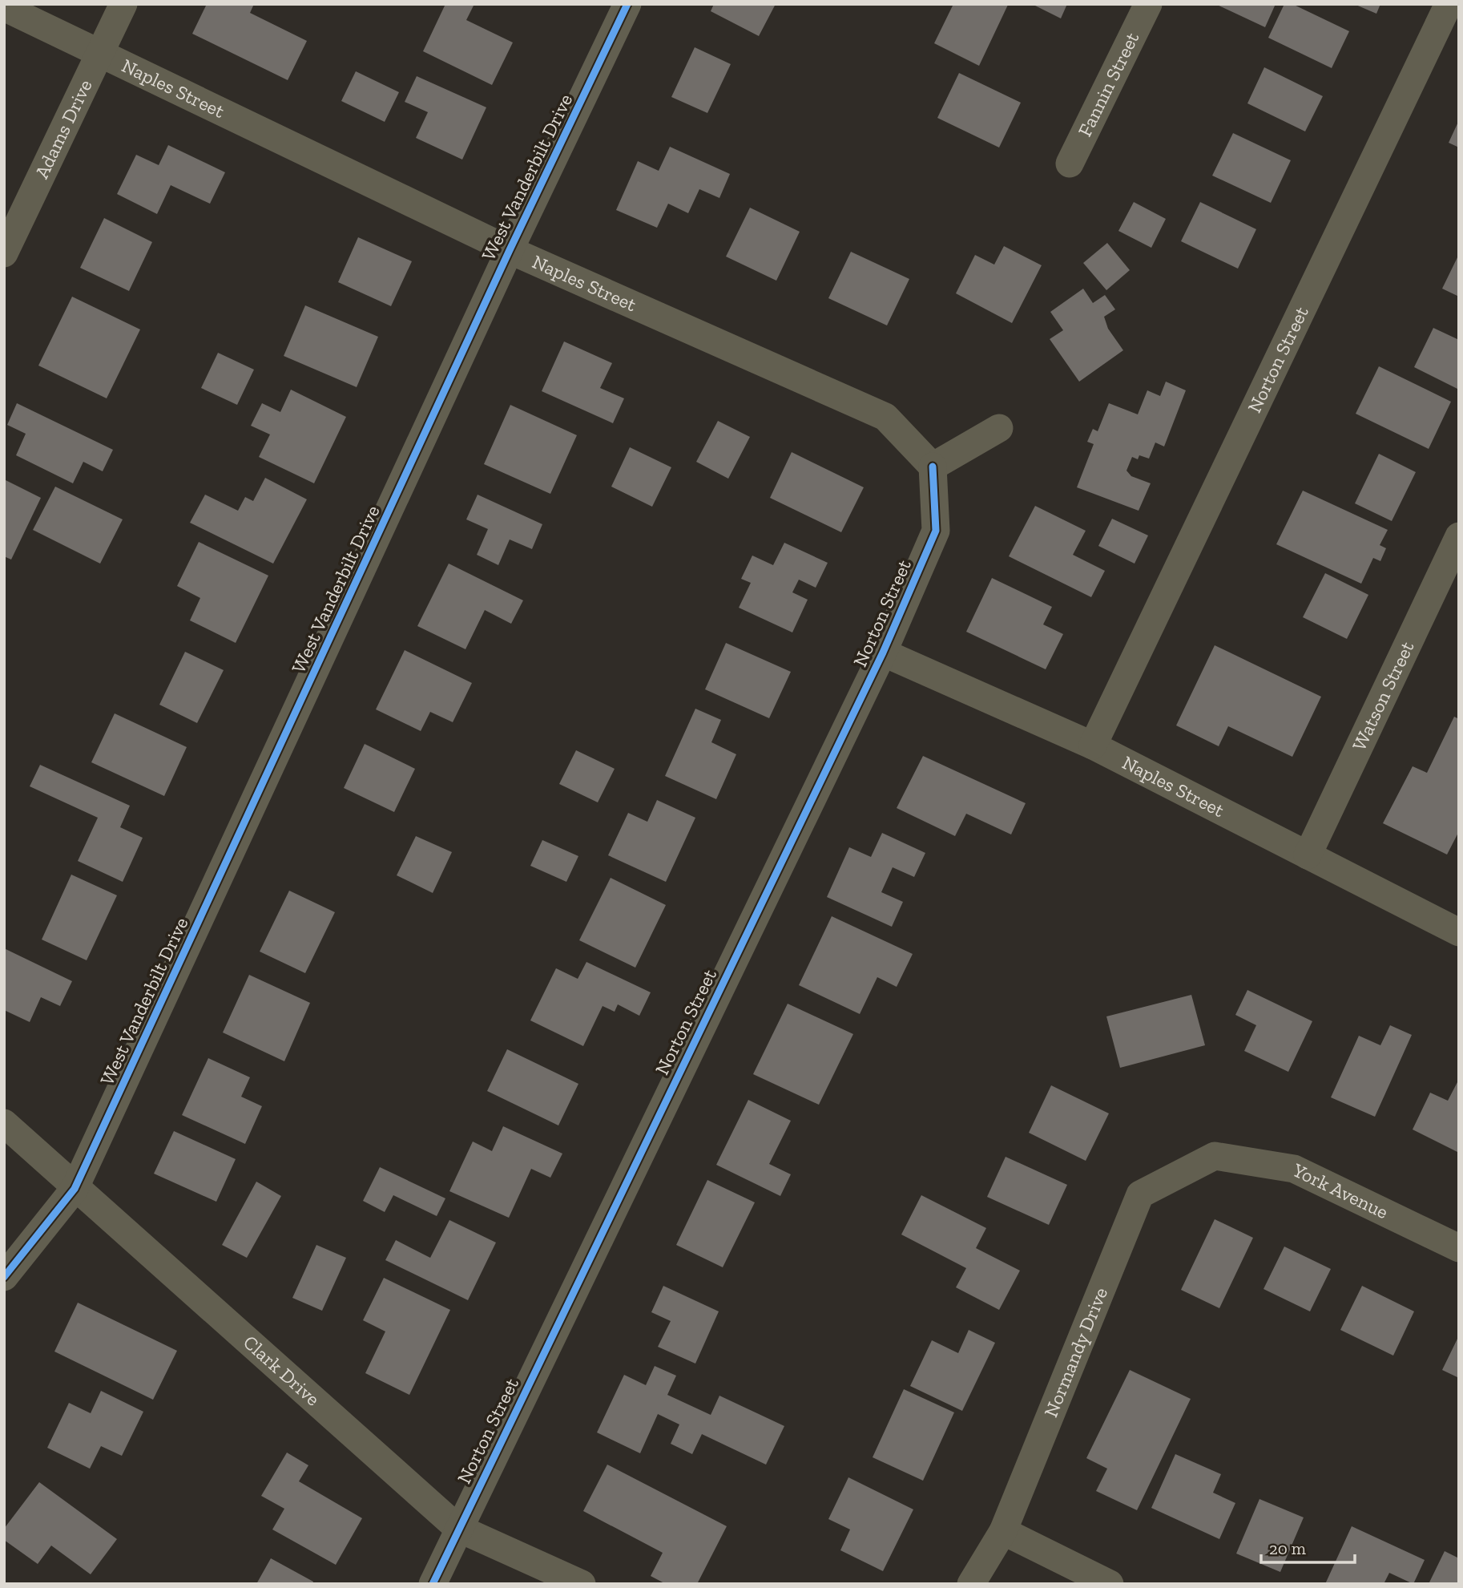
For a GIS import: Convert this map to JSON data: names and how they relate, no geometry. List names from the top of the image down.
{
  "streets": {
    "street": [
      "Fannin Street",
      "Naples Street",
      "Adams Drive",
      "West Vanderbilt Drive",
      "Norton Street",
      "Watson Street",
      "York Avenue",
      "Normandy Drive",
      "Clark Drive"
    ]
  },
  "crossings": [
    ["Naples Street", "Adams Drive"],
    ["Naples Street", "West Vanderbilt Drive"],
    ["Naples Street", "Norton Street"],
    ["Naples Street", "Watson Street"],
    ["West Vanderbilt Drive", "Clark Drive"],
    ["Norton Street", "Clark Drive"],
    ["York Avenue", "Normandy Drive"]
  ],
  "scale_bar": "20 m"
}
